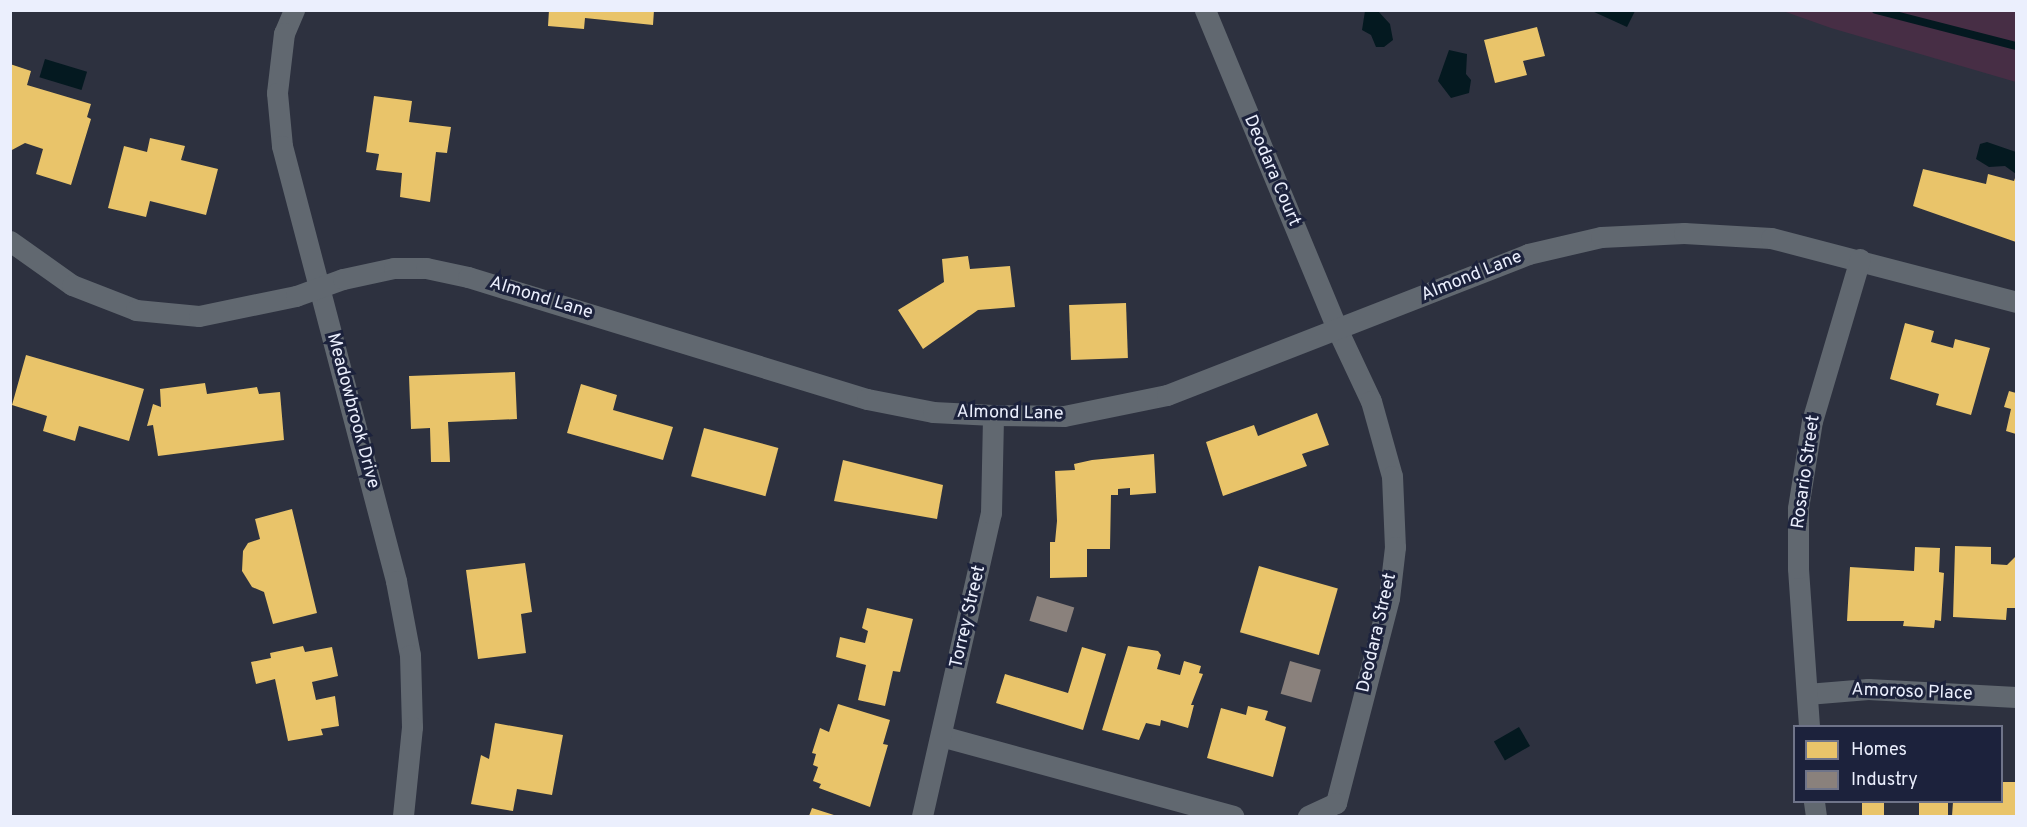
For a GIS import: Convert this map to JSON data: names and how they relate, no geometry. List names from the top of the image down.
{
  "streets": {
    "street": [
      "Deodara Court",
      "Almond Lane",
      "Meadowbrook Drive",
      "Rosario Street",
      "Torrey Street",
      "Deodara Street",
      "Amoroso Place"
    ]
  },
  "crossings": [
    ["Deodara Court", "Almond Lane"],
    ["Deodara Court", "Deodara Street"],
    ["Almond Lane", "Meadowbrook Drive"],
    ["Almond Lane", "Rosario Street"],
    ["Almond Lane", "Torrey Street"],
    ["Almond Lane", "Deodara Street"],
    ["Rosario Street", "Amoroso Place"]
  ],
  "legend": ["Homes", "Industry"]
}
